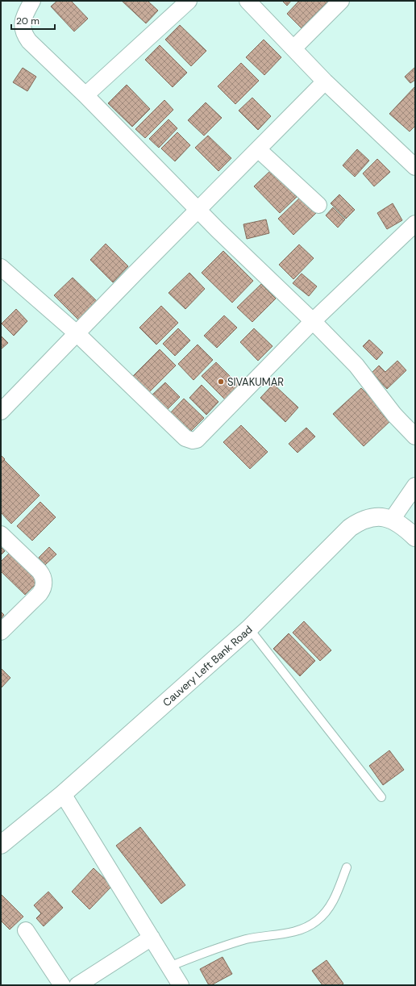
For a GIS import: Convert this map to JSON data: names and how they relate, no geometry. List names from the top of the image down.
{
  "streets": {
    "main road": ["Cauvery Left Bank Road"]
  },
  "places": ["SIVAKUMAR"],
  "scale_bar": "20 m"
}
